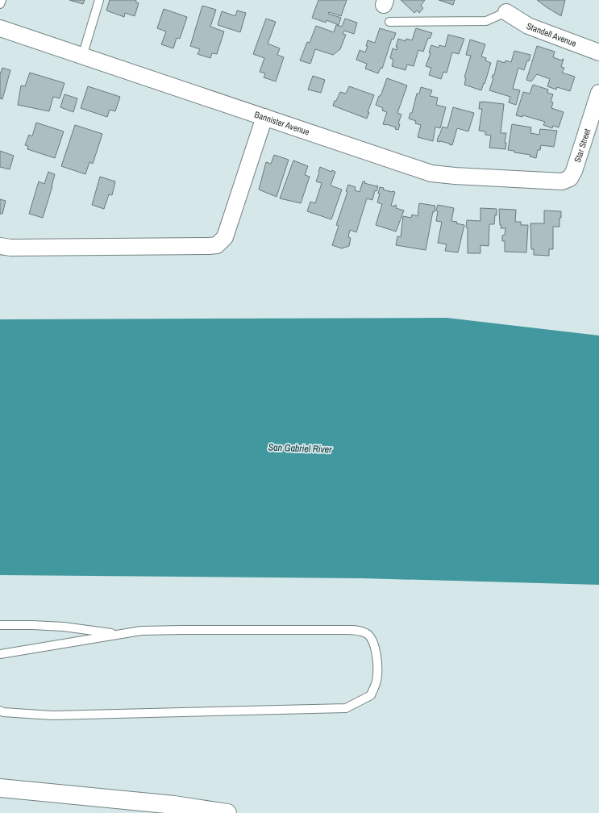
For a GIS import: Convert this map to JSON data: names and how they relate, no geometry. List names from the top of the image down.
{
  "streets": {
    "street": ["Standell Avenue", "Bannister Avenue", "Star Street"]
  },
  "crossings": [
    ["Bannister Avenue", "Star Street"]
  ],
  "water": ["San Gabriel River"]
}
